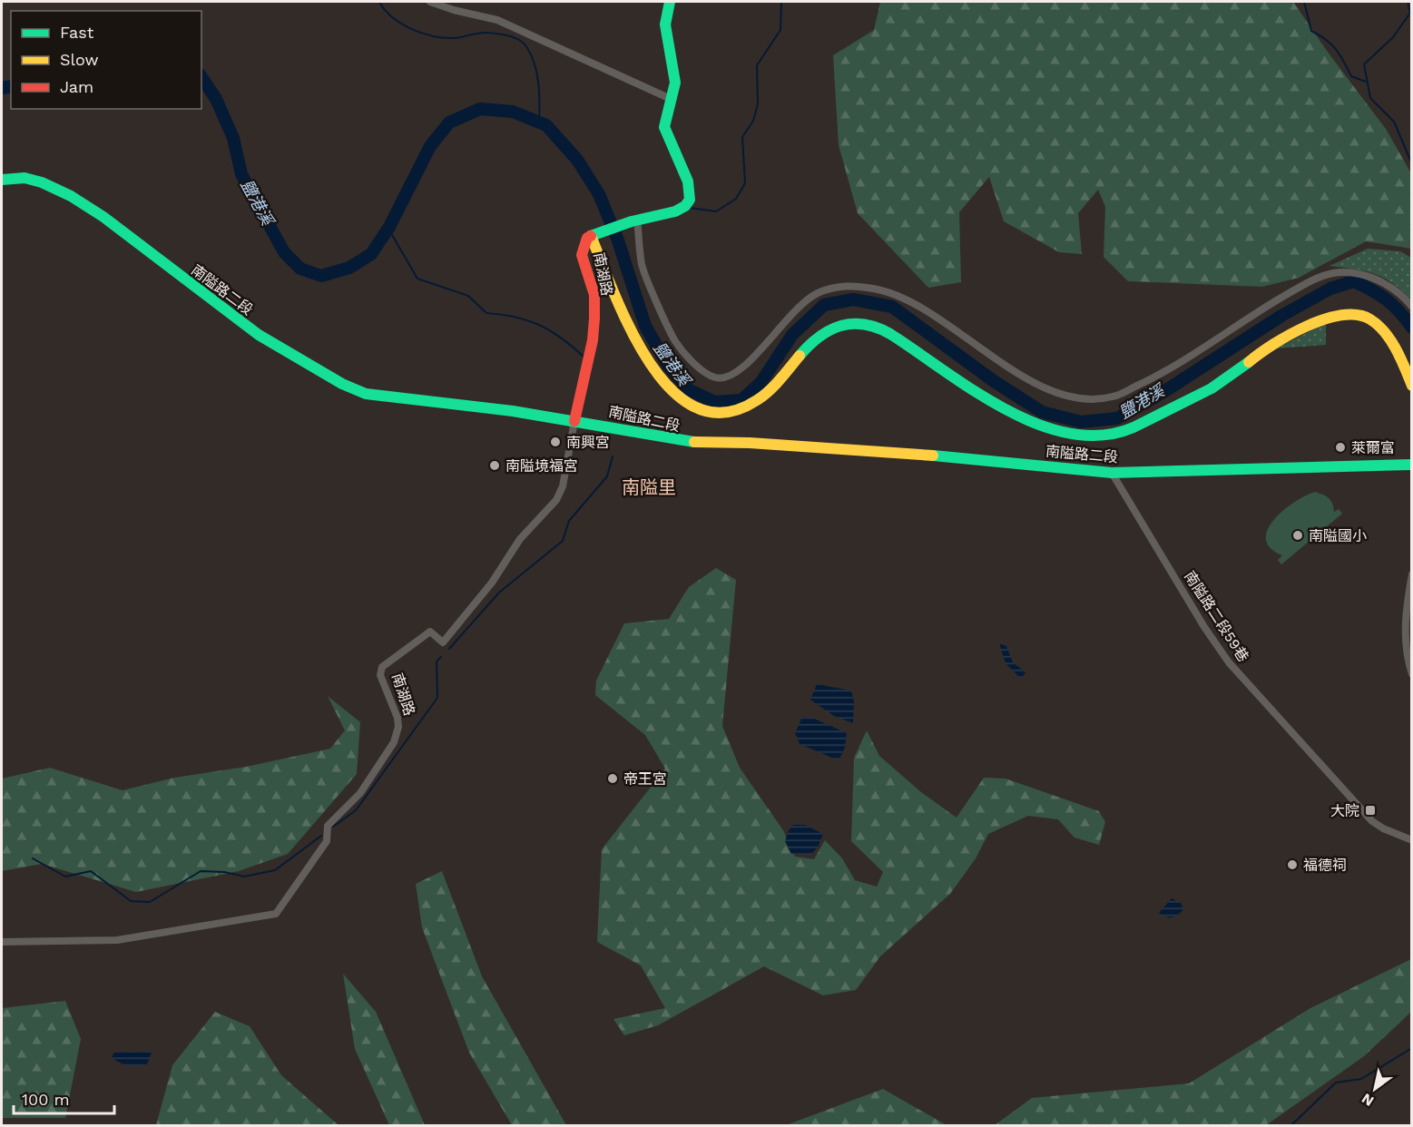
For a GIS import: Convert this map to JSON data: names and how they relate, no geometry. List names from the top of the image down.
{
  "streets": {
    "street": ["南湖路", "南隘路二段", "南隘路二段59巷"]
  },
  "crossings": [
    ["南湖路", "南隘路二段"],
    ["南隘路二段", "南隘路二段59巷"]
  ],
  "districts": ["南隘里"],
  "water": ["鹽港溪"],
  "places": {
    "other": [
      "南興宮",
      "萊爾富",
      "南隘境福宮",
      "南隘國小",
      "帝王宮",
      "福德祠"
    ],
    "transit": ["大院"]
  },
  "legend": ["Fast", "Slow", "Jam"],
  "scale_bar": "100 m",
  "north": "bottom left"
}
